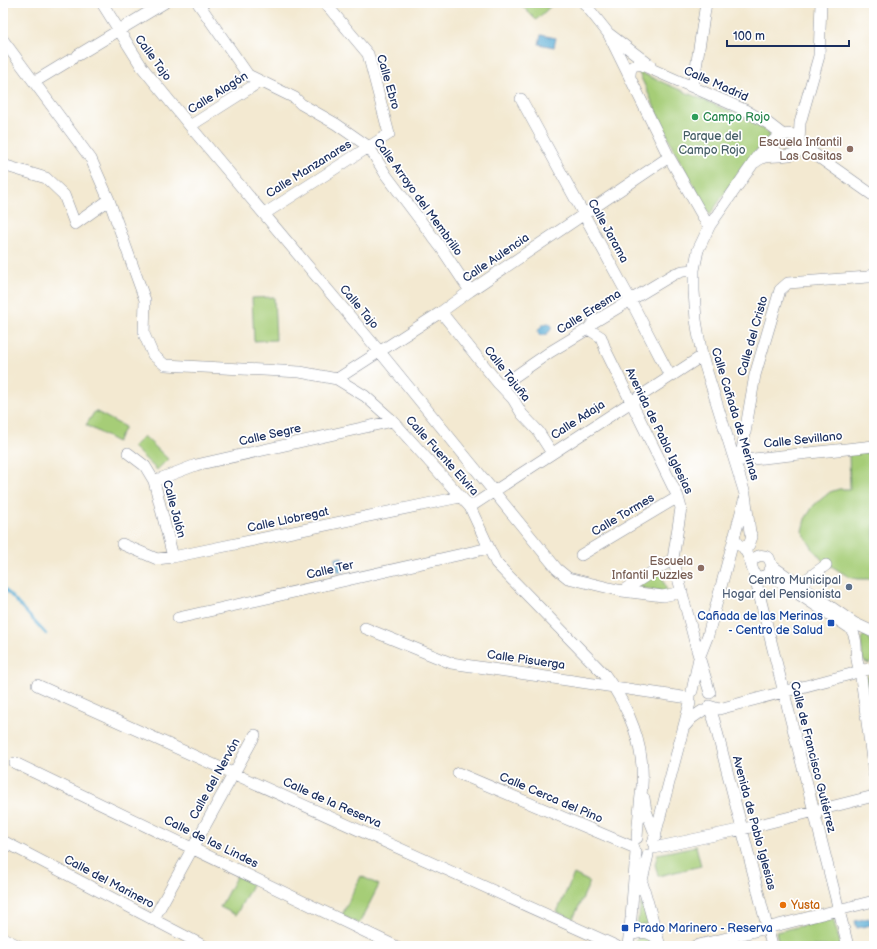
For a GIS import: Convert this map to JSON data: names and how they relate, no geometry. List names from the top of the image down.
{
  "streets": {
    "street": [
      "Calle Tajo",
      "Calle Ebro",
      "Calle Madrid",
      "Calle Alagón",
      "Calle Manzanares",
      "Calle Arroyo del Membrillo",
      "Calle Jarama",
      "Calle Aulencia",
      "Calle Eresma",
      "Calle del Cristo",
      "Calle Tajuña",
      "Calle Cañada de Merinas",
      "Calle Adaja",
      "Avenida de Pablo Iglesias",
      "Calle Segre",
      "Calle Sevillano",
      "Calle Fuente Elvira",
      "Calle Jalón",
      "Calle Tormes",
      "Calle Llobregat",
      "Calle Ter",
      "Calle Pisuerga",
      "Calle de Francisco Gutiérrez",
      "Calle del Nervón",
      "Calle Cerca del Pino",
      "Calle de la Reserva",
      "Calle de las Lindes",
      "Calle del Marinero"
    ]
  },
  "crossings": [
    ["Calle Tajo", "Calle Alagón"],
    ["Calle Tajo", "Calle Manzanares"],
    ["Calle Tajo", "Calle Aulencia"],
    ["Calle Tajo", "Calle Adaja"],
    ["Calle Tajo", "Avenida de Pablo Iglesias"],
    ["Calle Ebro", "Calle Manzanares"],
    ["Calle Madrid", "Calle Cañada de Merinas"],
    ["Calle Alagón", "Calle Arroyo del Membrillo"],
    ["Calle Manzanares", "Calle Arroyo del Membrillo"],
    ["Calle Arroyo del Membrillo", "Calle Aulencia"],
    ["Calle Jarama", "Calle Aulencia"],
    ["Calle Jarama", "Calle Eresma"],
    ["Calle Jarama", "Calle Adaja"],
    ["Calle Aulencia", "Calle Tajuña"],
    ["Calle Aulencia", "Calle Fuente Elvira"],
    ["Calle Eresma", "Calle Tajuña"],
    ["Calle Eresma", "Calle Cañada de Merinas"],
    ["Calle Eresma", "Avenida de Pablo Iglesias"],
    ["Calle del Cristo", "Calle Cañada de Merinas"],
    ["Calle del Cristo", "Calle Sevillano"],
    ["Calle Tajuña", "Calle Adaja"],
    ["Calle Cañada de Merinas", "Calle Adaja"],
    ["Calle Cañada de Merinas", "Calle Sevillano"],
    ["Calle Cañada de Merinas", "Calle de Francisco Gutiérrez"],
    ["Calle Adaja", "Avenida de Pablo Iglesias"],
    ["Calle Adaja", "Calle Fuente Elvira"],
    ["Avenida de Pablo Iglesias", "Calle Tormes"],
    ["Avenida de Pablo Iglesias", "Calle Pisuerga"],
    ["Calle Segre", "Calle Fuente Elvira"],
    ["Calle Segre", "Calle Jalón"],
    ["Calle Fuente Elvira", "Calle Llobregat"],
    ["Calle Fuente Elvira", "Calle Ter"],
    ["Calle Fuente Elvira", "Calle Pisuerga"],
    ["Calle Fuente Elvira", "Calle Cerca del Pino"],
    ["Calle Jalón", "Calle Llobregat"],
    ["Calle del Nervón", "Calle de la Reserva"],
    ["Calle del Nervón", "Calle de las Lindes"],
    ["Calle del Nervón", "Calle del Marinero"]
  ],
  "parks": ["Parque del Campo Rojo"],
  "places": {
    "other": [
      "Campo Rojo",
      "Escuela Infantil Las Casitas",
      "Escuela Infantil Puzzles",
      "Centro Municipal Hogar del Pensionista",
      "Yusta"
    ],
    "transit": ["Cañada de las Merinas - Centro de Salud", "Prado Marinero - Reserva"]
  },
  "scale_bar": "100 m"
}
